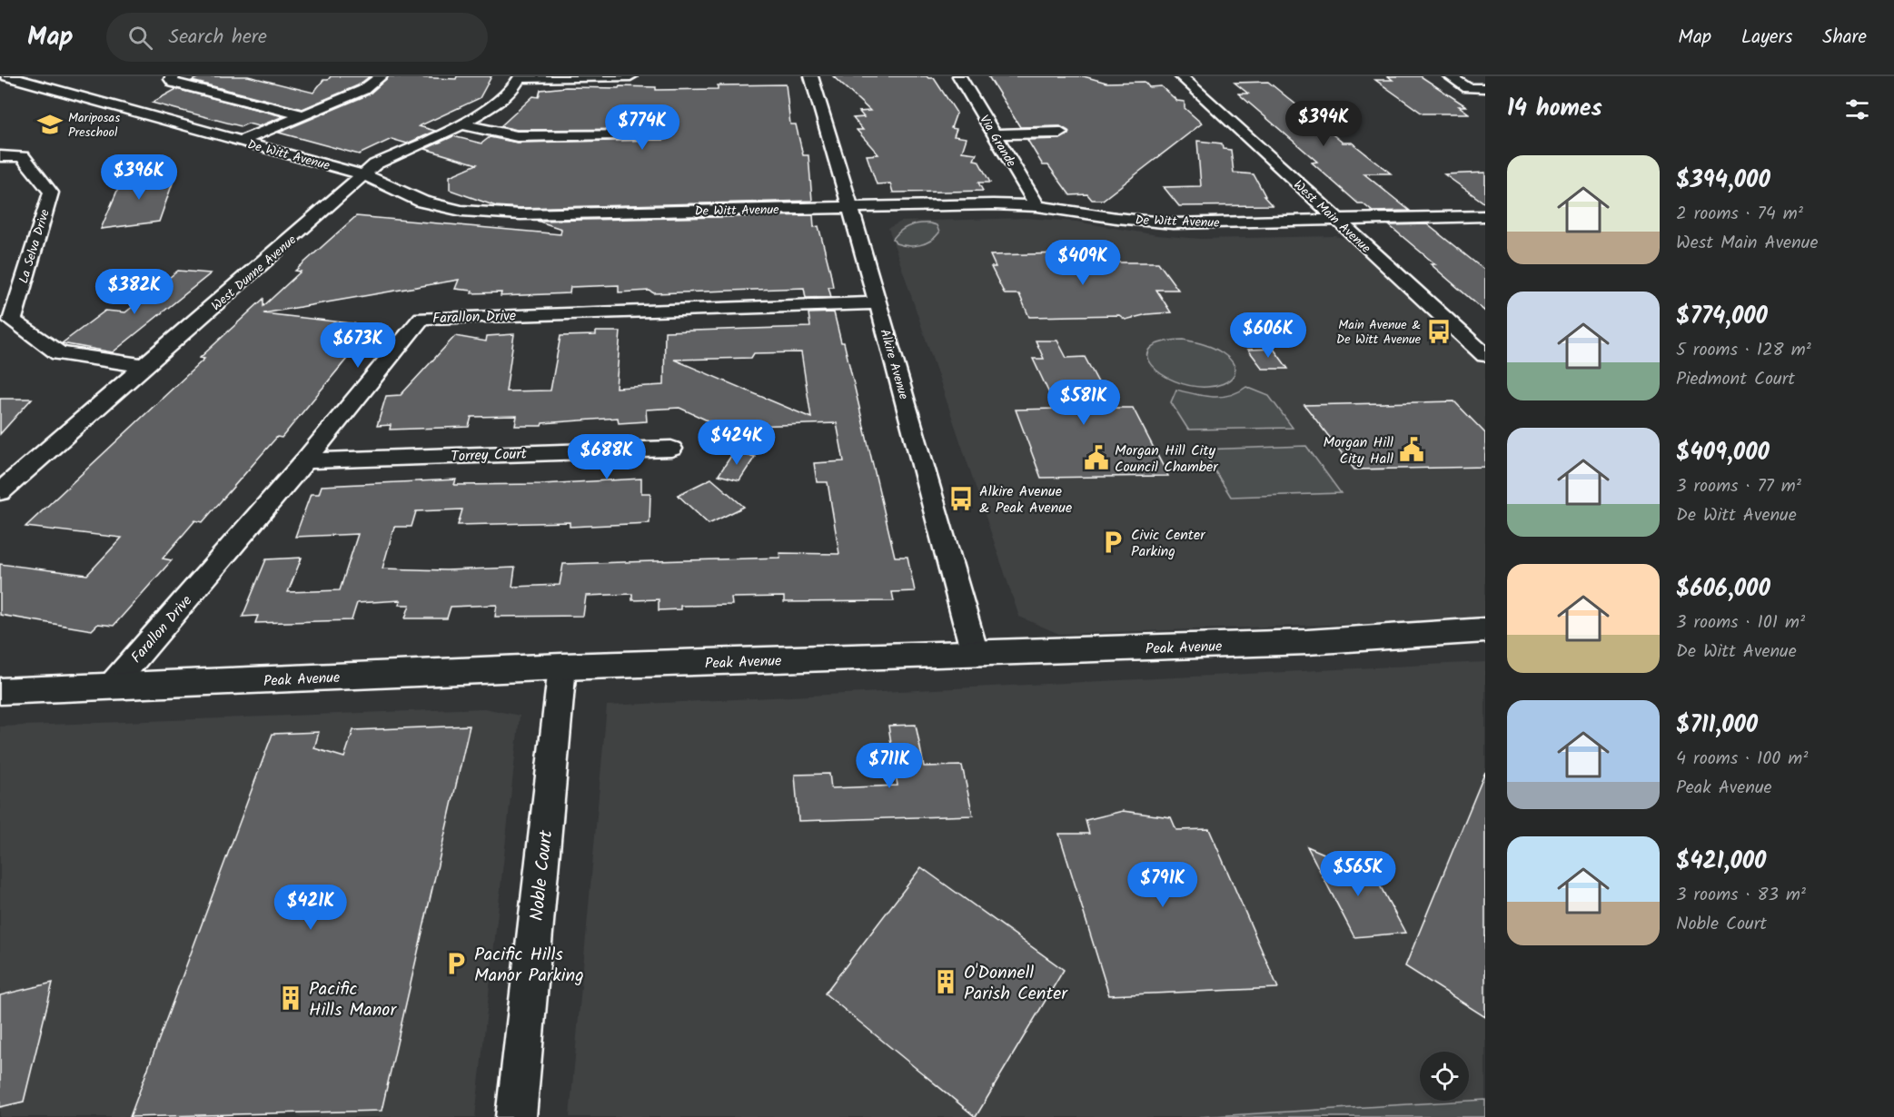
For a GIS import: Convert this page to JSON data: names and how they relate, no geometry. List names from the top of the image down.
{
  "streets": {
    "street": [
      "Via Grande",
      "De Witt Avenue",
      "West Main Avenue",
      "La Selva Drive",
      "West Dunne Avenue",
      "Farallon Drive",
      "Alkire Avenue",
      "Torrey Court",
      "Peak Avenue",
      "Noble Court"
    ]
  },
  "crossings": [
    ["Via Grande", "De Witt Avenue"],
    ["De Witt Avenue", "West Main Avenue"],
    ["De Witt Avenue", "West Dunne Avenue"],
    ["De Witt Avenue", "Alkire Avenue"],
    ["La Selva Drive", "West Dunne Avenue"],
    ["Farallon Drive", "Alkire Avenue"],
    ["Farallon Drive", "Torrey Court"],
    ["Farallon Drive", "Peak Avenue"],
    ["Alkire Avenue", "Peak Avenue"],
    ["Peak Avenue", "Noble Court"]
  ],
  "places": {
    "school or university": ["Mariposas Preschool"],
    "bus stop": ["Main Avenue & De Witt Avenue", "Alkire Avenue & Peak Avenue"],
    "public building": ["Morgan Hill City Hall", "Morgan Hill City Council Chamber"],
    "parking": ["Civic Center Parking", "Pacific Hills Manor Parking"],
    "building": ["O'Donnell Parish Center", "Pacific Hills Manor"]
  },
  "page": {
    "header": "Map",
    "search": "Search here",
    "nav": ["Map", "Layers", "Share"],
    "heading": "14 homes",
    "price": [
      "$394K",
      "$774K",
      "$396K",
      "$409K",
      "$382K",
      "$606K",
      "$673K",
      "$581K",
      "$424K",
      "$688K",
      "$711K",
      "$565K",
      "$791K",
      "$421K"
    ],
    "list": [
      {
        "name": "$394,000",
        "note": "2 rooms · 74 m² · West Main Avenue"
      },
      {
        "name": "$774,000",
        "note": "5 rooms · 128 m² · Piedmont Court"
      },
      {
        "name": "$409,000",
        "note": "3 rooms · 77 m² · De Witt Avenue"
      },
      {
        "name": "$606,000",
        "note": "3 rooms · 101 m² · De Witt Avenue"
      },
      {
        "name": "$711,000",
        "note": "4 rooms · 100 m² · Peak Avenue"
      },
      {
        "name": "$421,000",
        "note": "3 rooms · 83 m² · Noble Court"
      }
    ]
  }
}
